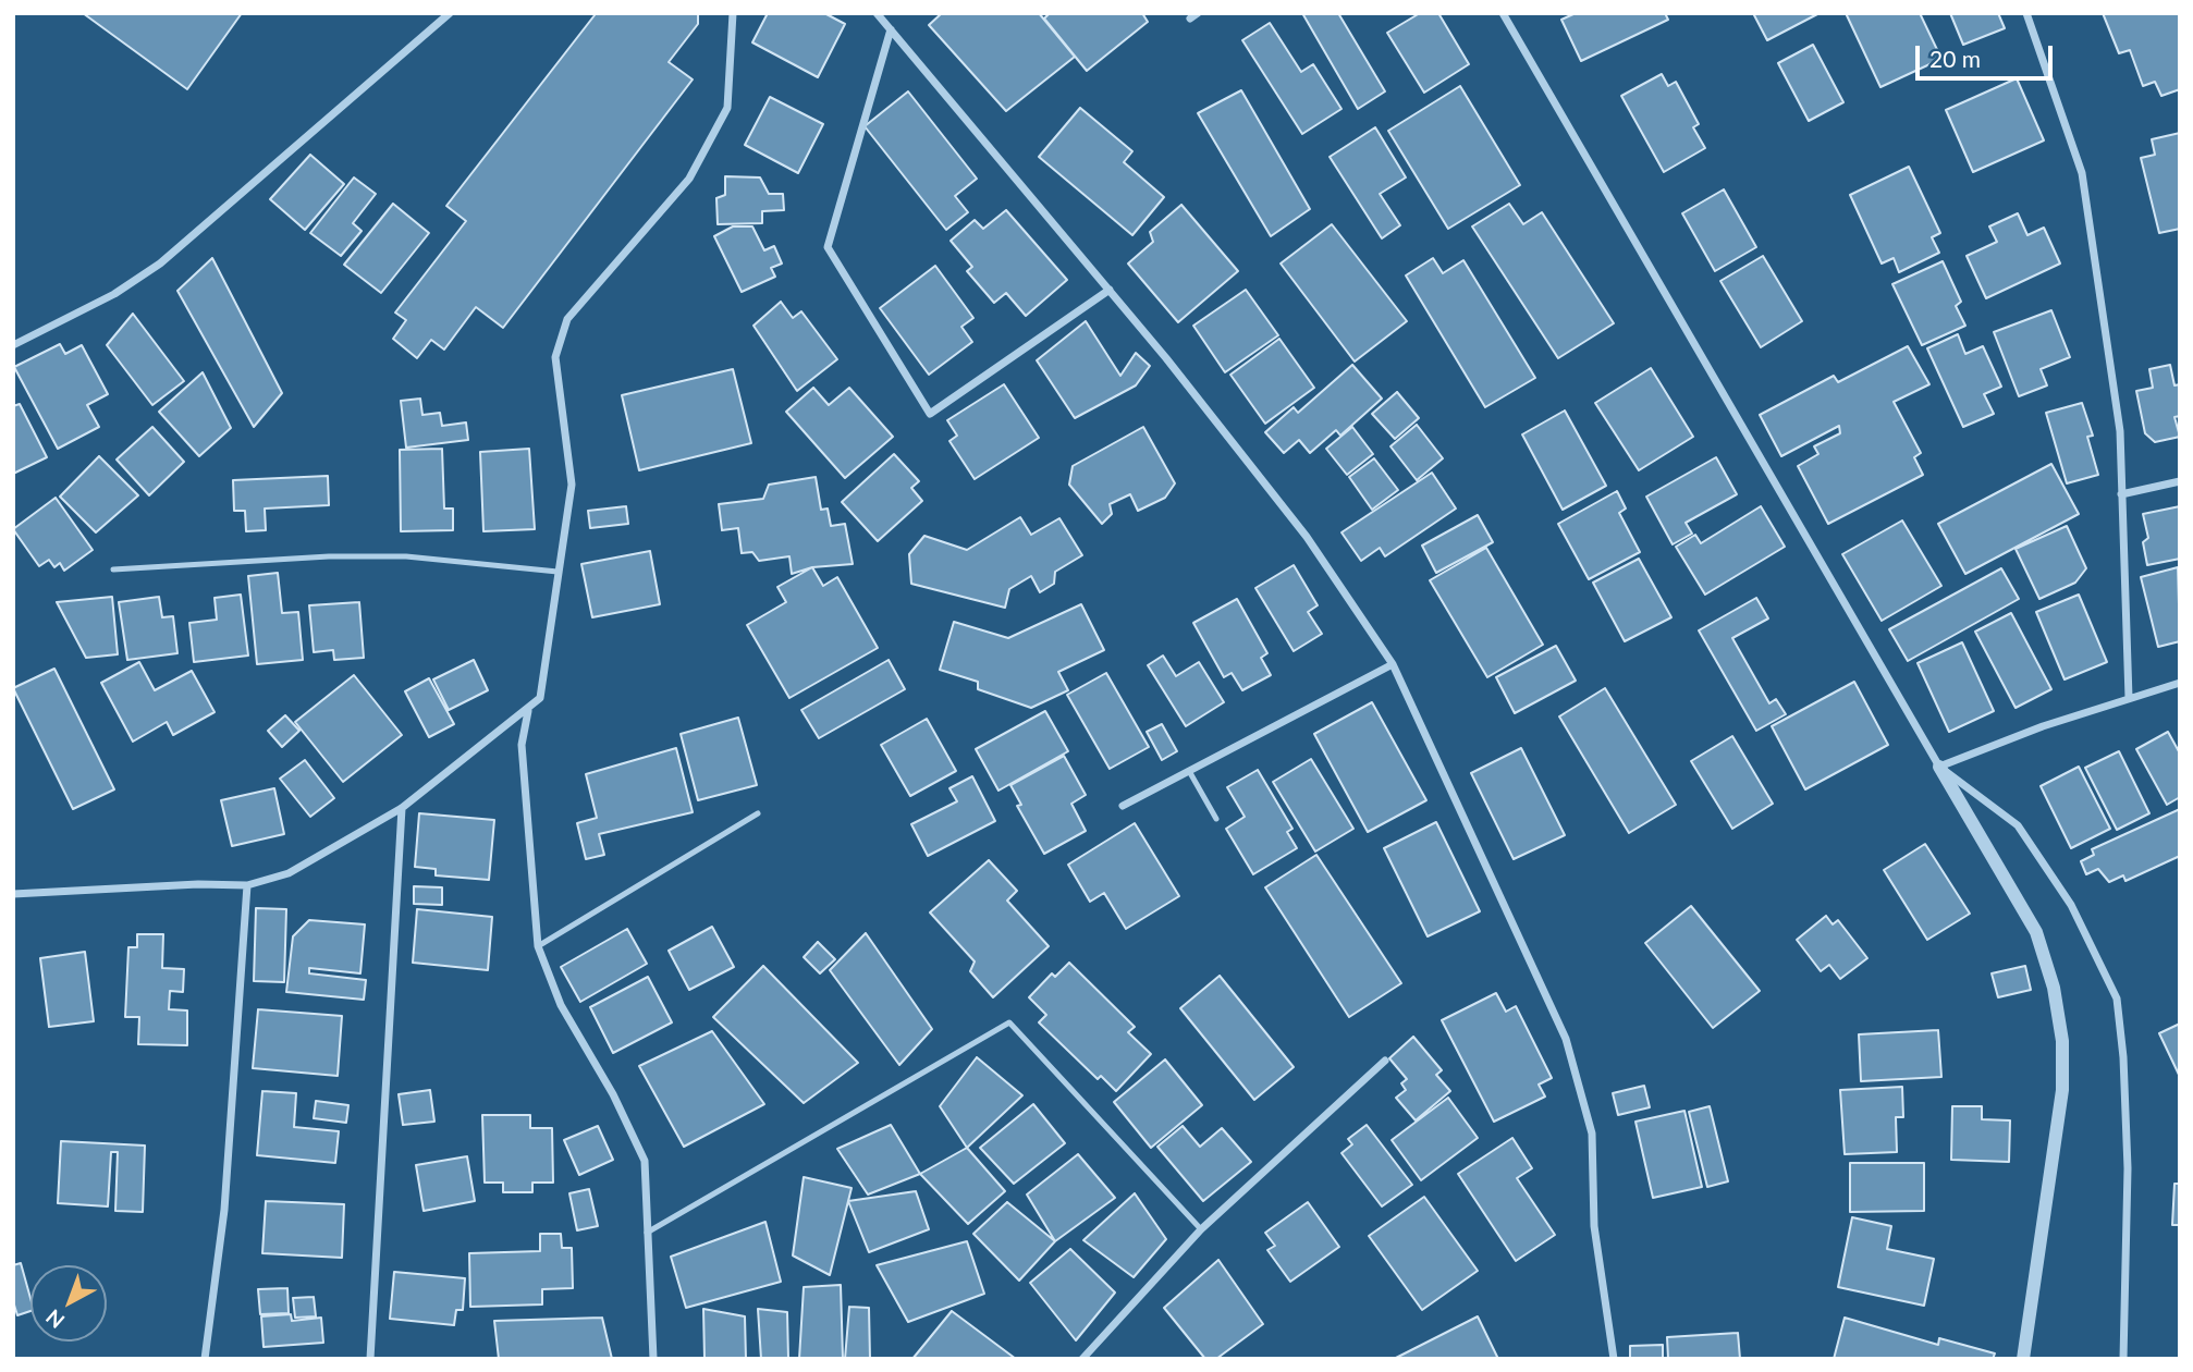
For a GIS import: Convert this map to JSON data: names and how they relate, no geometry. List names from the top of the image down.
{
  "scale_bar": "20 m",
  "north": "bottom left"
}
